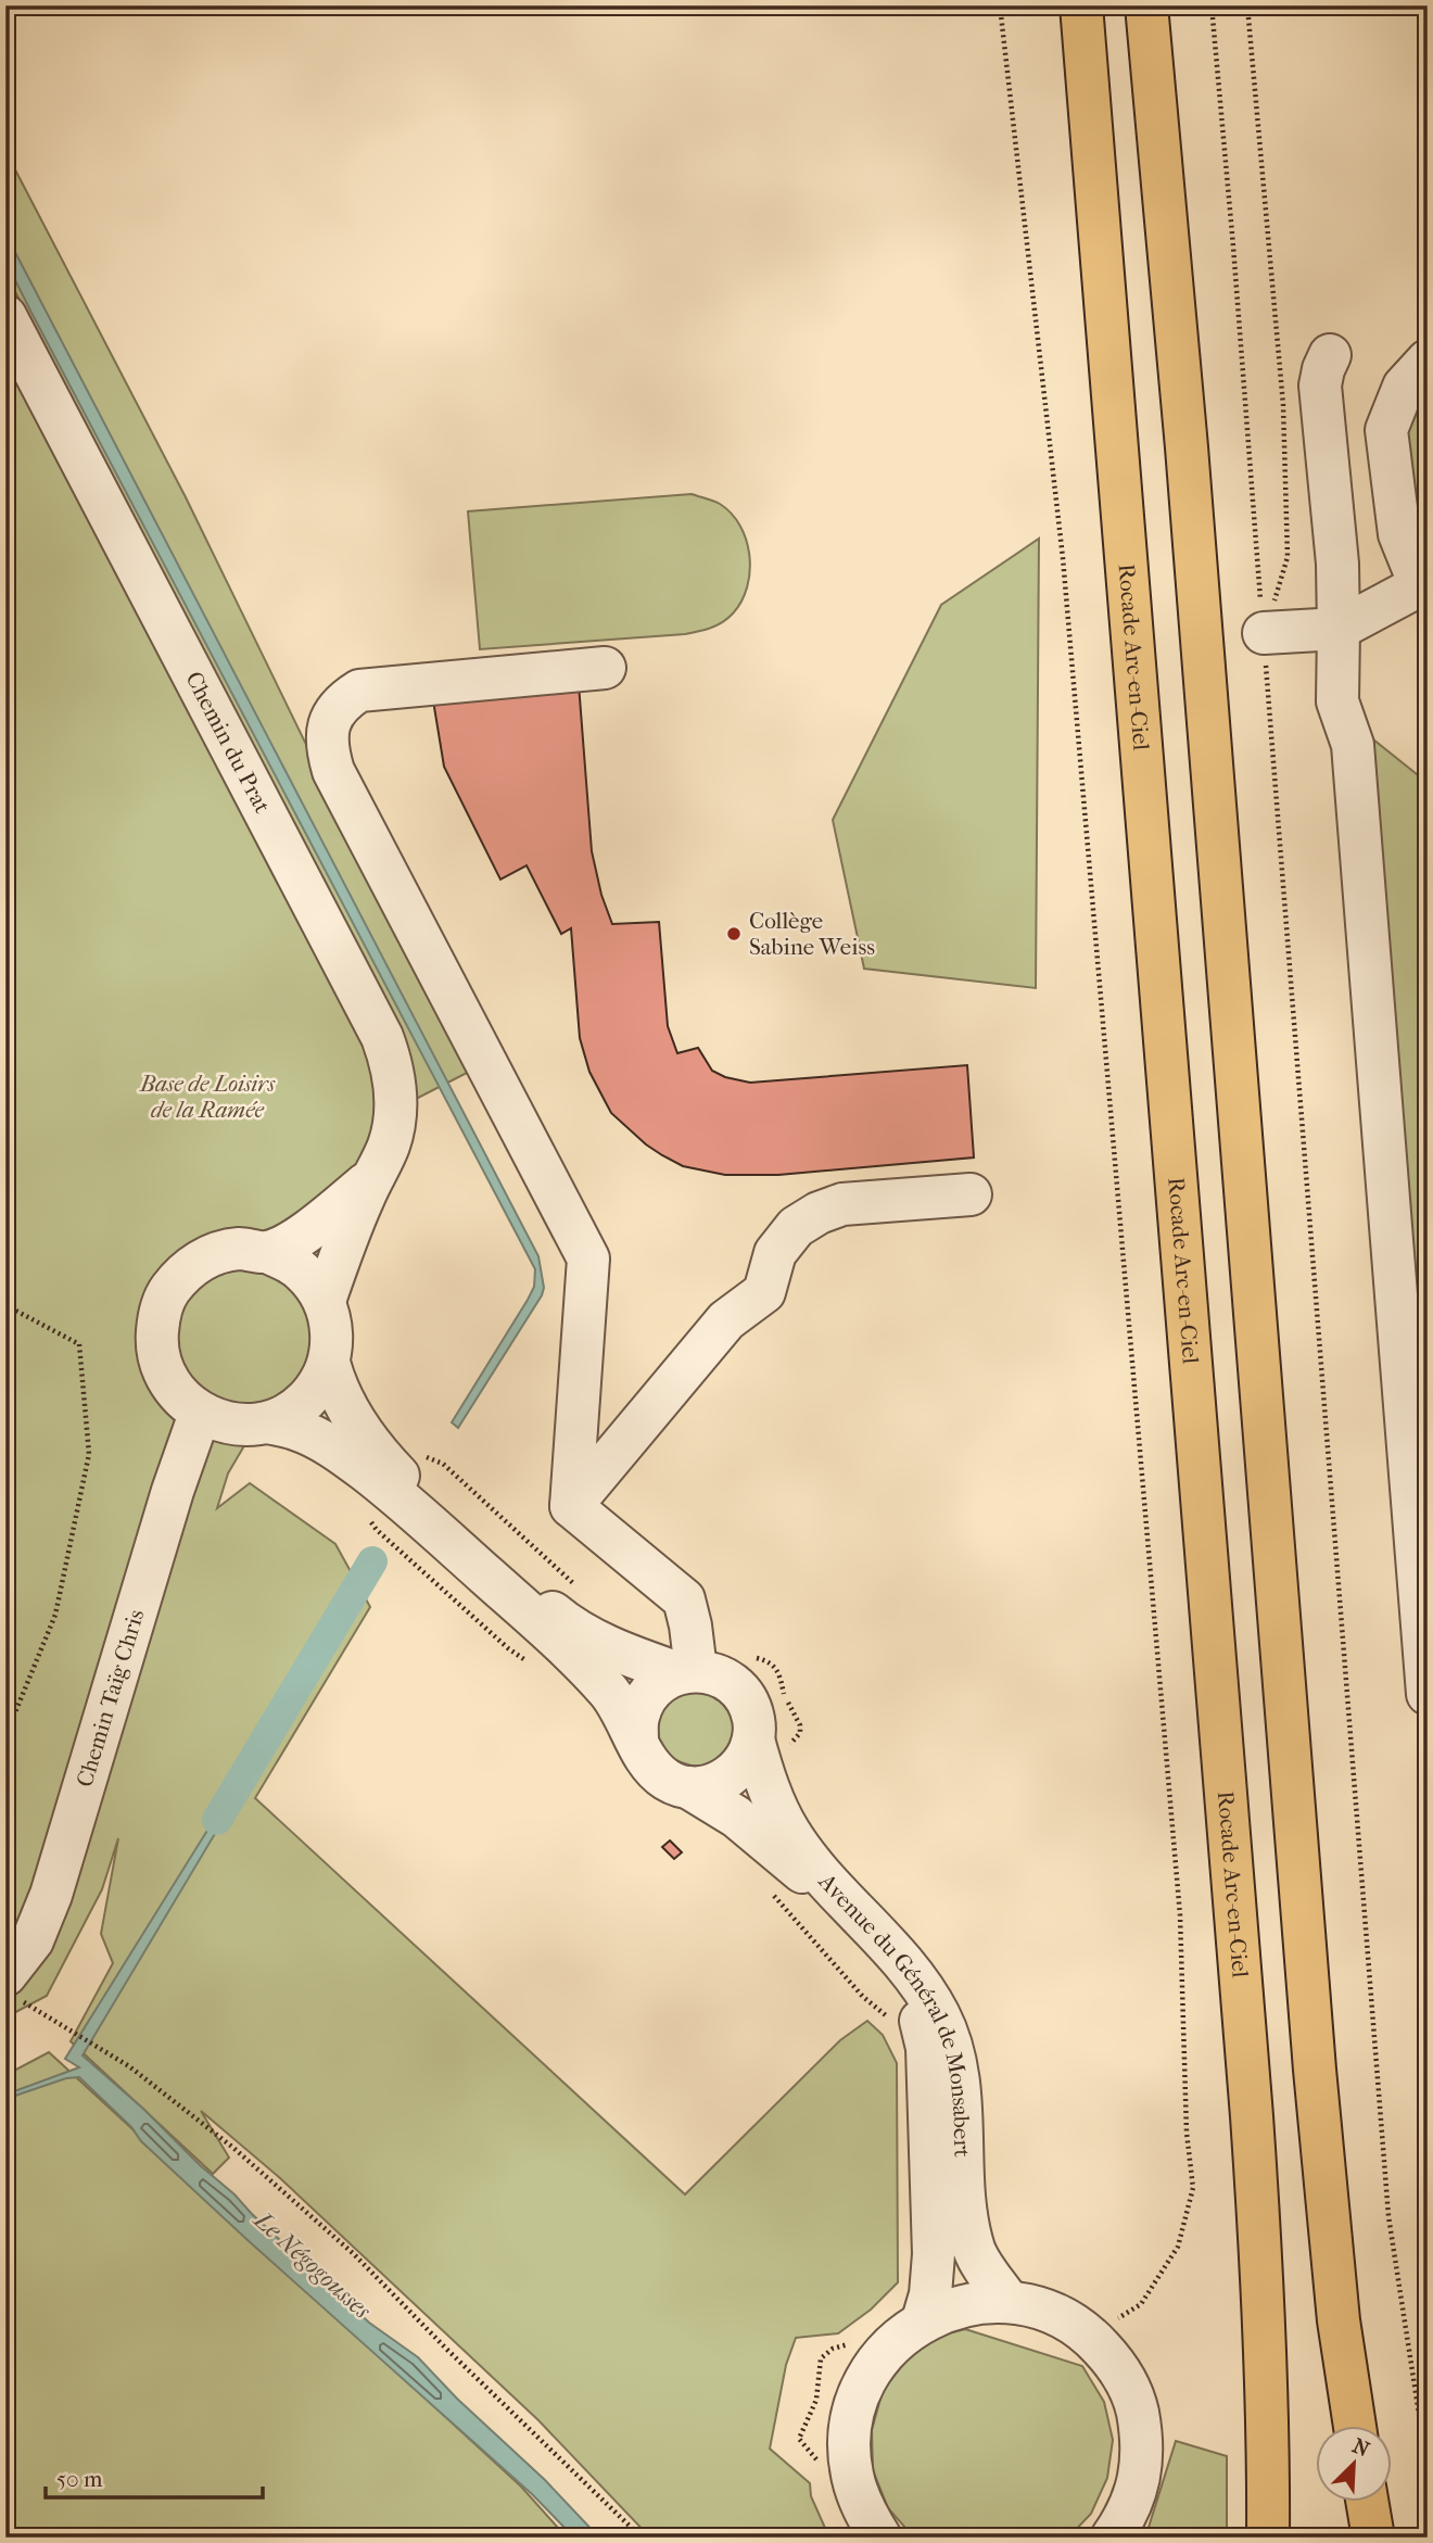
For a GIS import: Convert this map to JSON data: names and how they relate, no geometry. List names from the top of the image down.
{
  "streets": {
    "highway": ["Rocade Arc-en-Ciel"],
    "street": ["Chemin du Prat", "Chemin Taïg Chris", "Avenue du Général de Monsabert"]
  },
  "crossings": [
    ["Chemin du Prat", "Chemin Taïg Chris"]
  ],
  "water": ["Le Négogousses"],
  "parks": ["Base de Loisirs de la Ramée"],
  "places": ["Collège Sabine Weiss"],
  "scale_bar": "50 m",
  "north": "top right"
}
